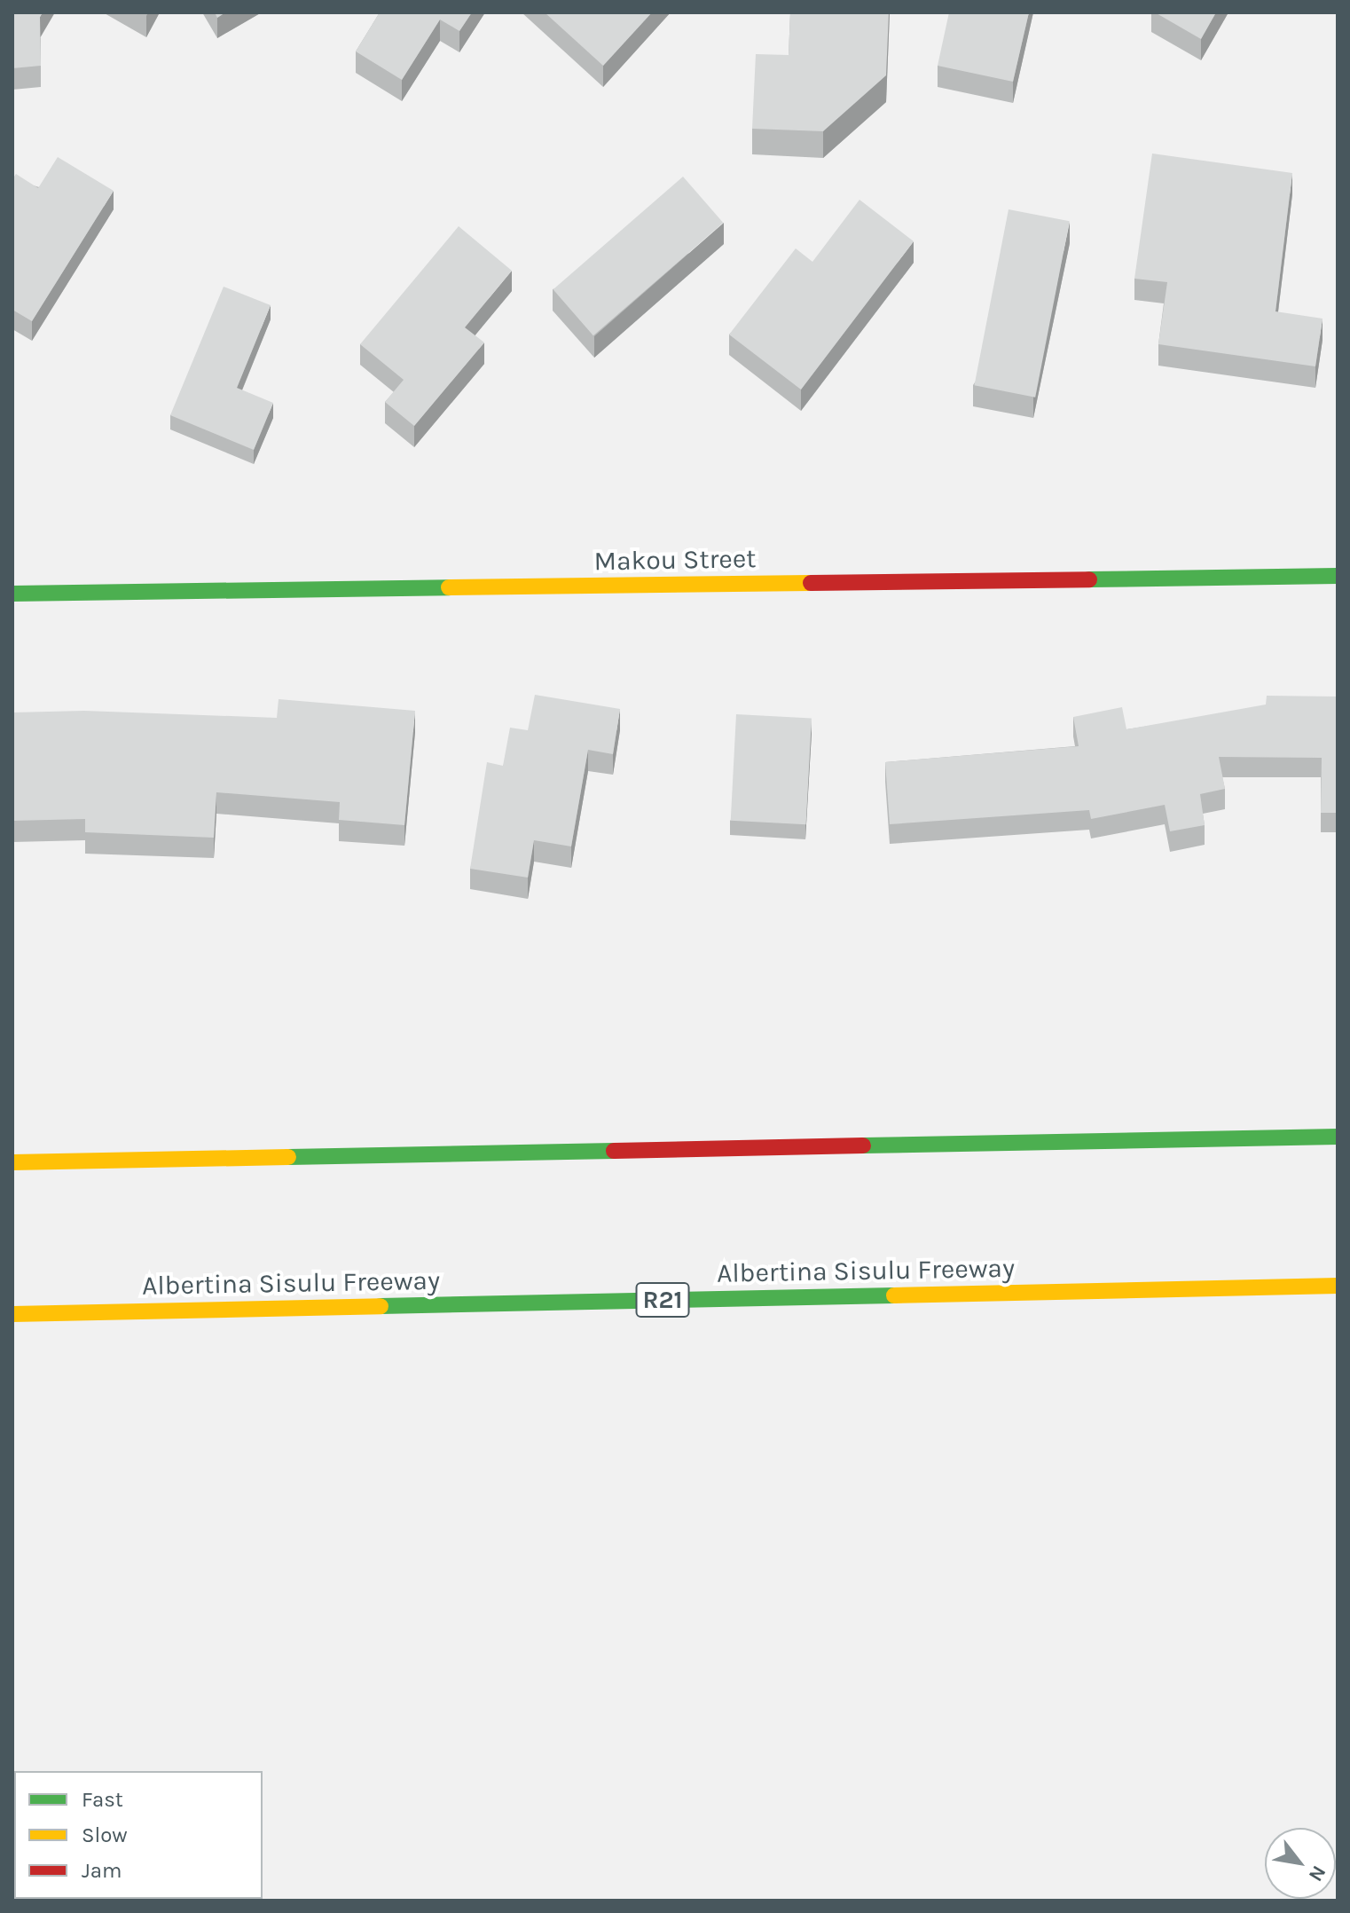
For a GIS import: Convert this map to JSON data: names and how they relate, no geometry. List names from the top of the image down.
{
  "streets": {
    "main road": ["Makou Street", "Albertina Sisulu Freeway", "R21"]
  },
  "legend": ["Fast", "Slow", "Jam"],
  "north": "bottom right"
}
